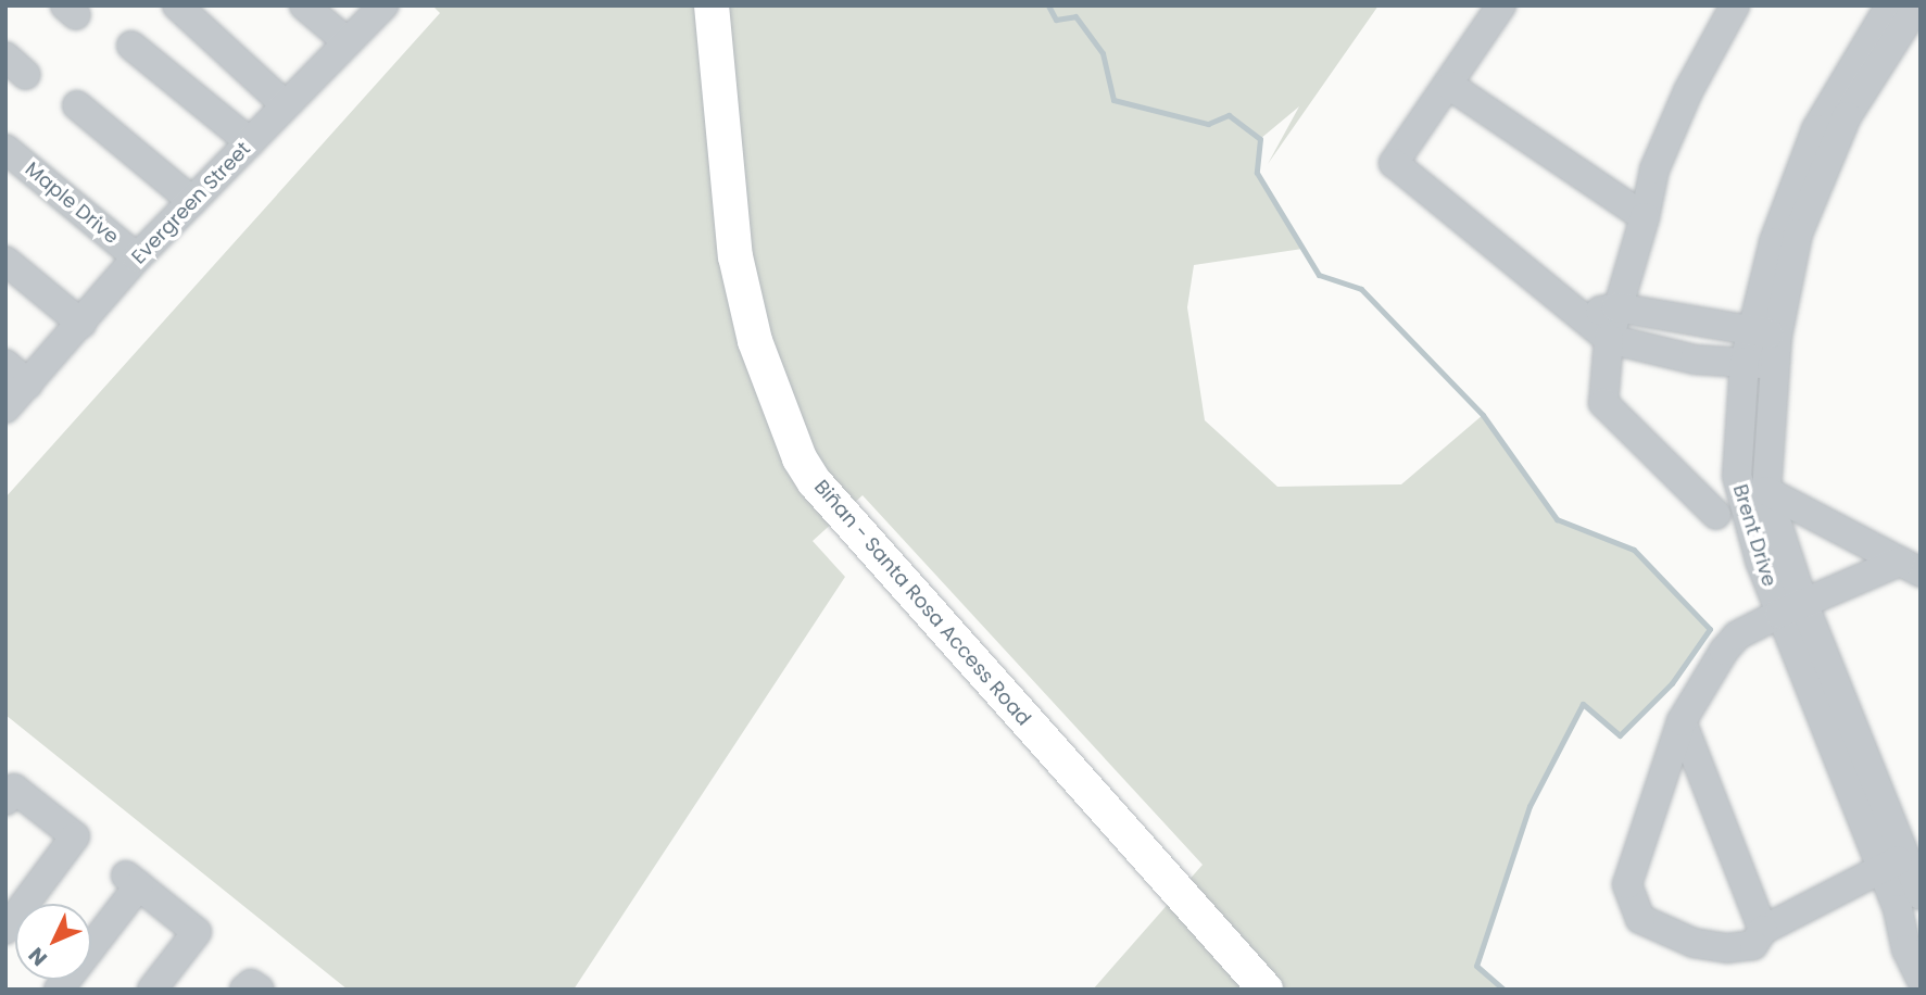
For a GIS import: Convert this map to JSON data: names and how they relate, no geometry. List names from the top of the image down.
{
  "streets": {
    "main road": ["Biñan - Santa Rosa Access Road"],
    "street": ["Maple Drive", "Evergreen Street", "Brent Drive"]
  },
  "crossings": [
    ["Maple Drive", "Evergreen Street"]
  ],
  "north": "bottom left"
}
